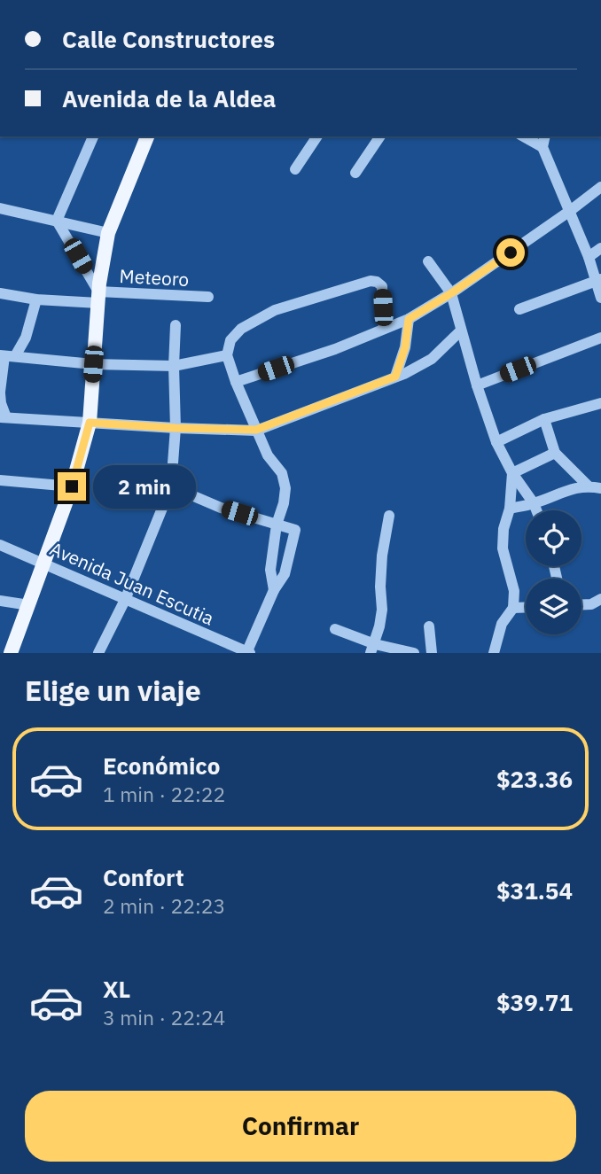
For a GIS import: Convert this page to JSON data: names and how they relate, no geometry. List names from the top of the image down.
{
  "streets": {
    "street": ["Meteoro", "Avenida Juan Escutia"]
  },
  "page": {
    "banner": ["Calle Constructores", "Avenida de la Aldea"],
    "bubble": "2 min",
    "heading": "Elige un viaje",
    "list": [
      {
        "name": "Económico",
        "note": "1 min · 22:22",
        "value": "$23.36"
      },
      {
        "name": "Confort",
        "note": "2 min · 22:23",
        "value": "$31.54"
      },
      {
        "name": "XL",
        "note": "3 min · 22:24",
        "value": "$39.71"
      }
    ],
    "buttons": "Confirmar"
  }
}
